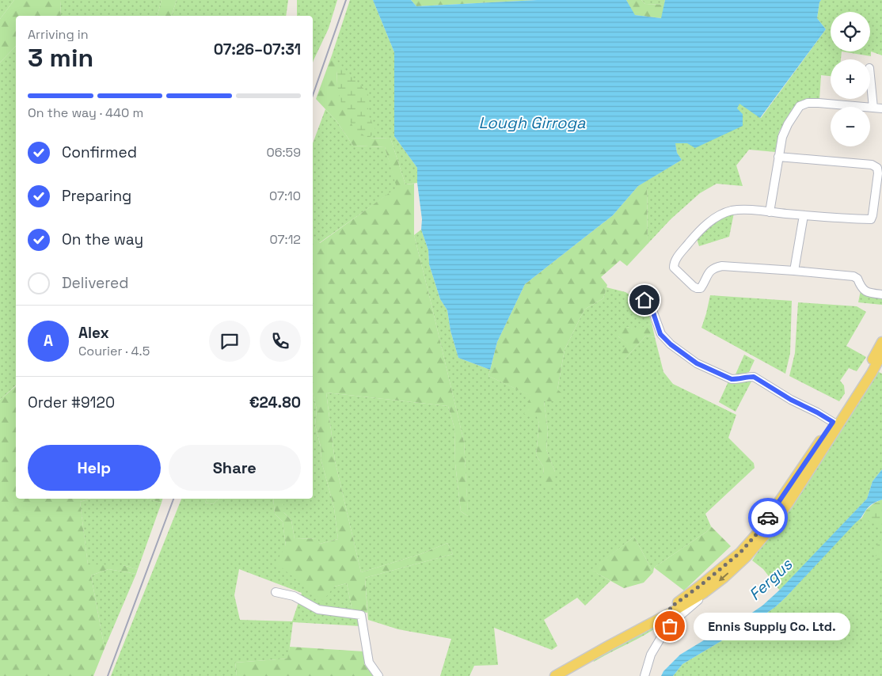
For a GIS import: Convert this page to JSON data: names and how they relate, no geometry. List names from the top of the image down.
{
  "water": ["Lough Girroga", "Fergus"],
  "places": ["Ennis Supply Co. Ltd."],
  "page": {
    "map_buttons": ["+", "−"],
    "heading": ["3 min", "Arriving in", "07:26–07:31"],
    "panel": [
      "Alex",
      "Courier · 4.5",
      "Order #9120",
      "€24.80"
    ],
    "bar": "On the way · 440 m",
    "list": [
      ["Confirmed", "06:59"],
      ["Preparing", "07:10"],
      ["On the way", "07:12"],
      "Delivered"
    ],
    "round": "A",
    "buttons": ["Help", "Share"],
    "bubble": "Ennis Supply Co. Ltd."
  }
}
